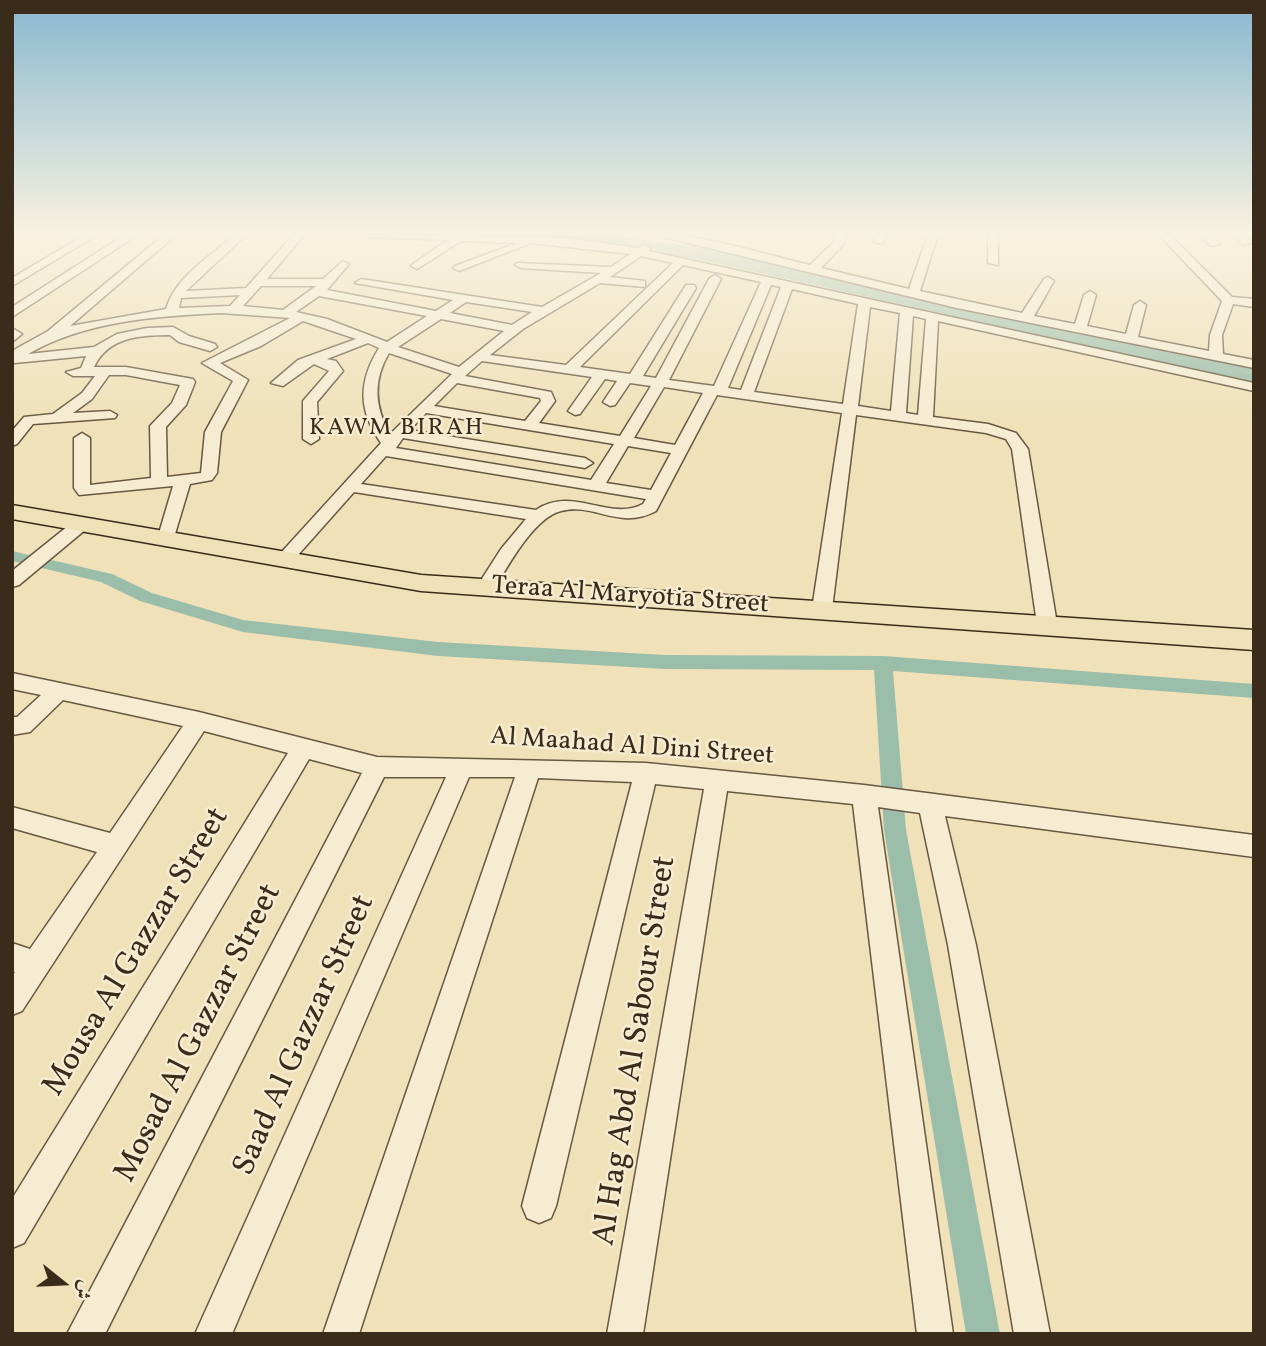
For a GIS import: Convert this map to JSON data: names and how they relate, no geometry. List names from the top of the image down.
{
  "streets": {
    "main road": ["Teraa Al Maryotia Street"],
    "street": [
      "Al Maahad Al Dini Street",
      "Mousa Al Gazzar Street",
      "Mosad Al Gazzar Street",
      "Saad Al Gazzar Street",
      "Al Hag Abd Al Sabour Street"
    ]
  },
  "crossings": [
    ["Al Maahad Al Dini Street", "Mousa Al Gazzar Street"],
    ["Al Maahad Al Dini Street", "Mosad Al Gazzar Street"],
    ["Al Maahad Al Dini Street", "Saad Al Gazzar Street"],
    ["Al Maahad Al Dini Street", "Al Hag Abd Al Sabour Street"]
  ],
  "districts": ["KAWM BIRAH"],
  "north": "right"
}
